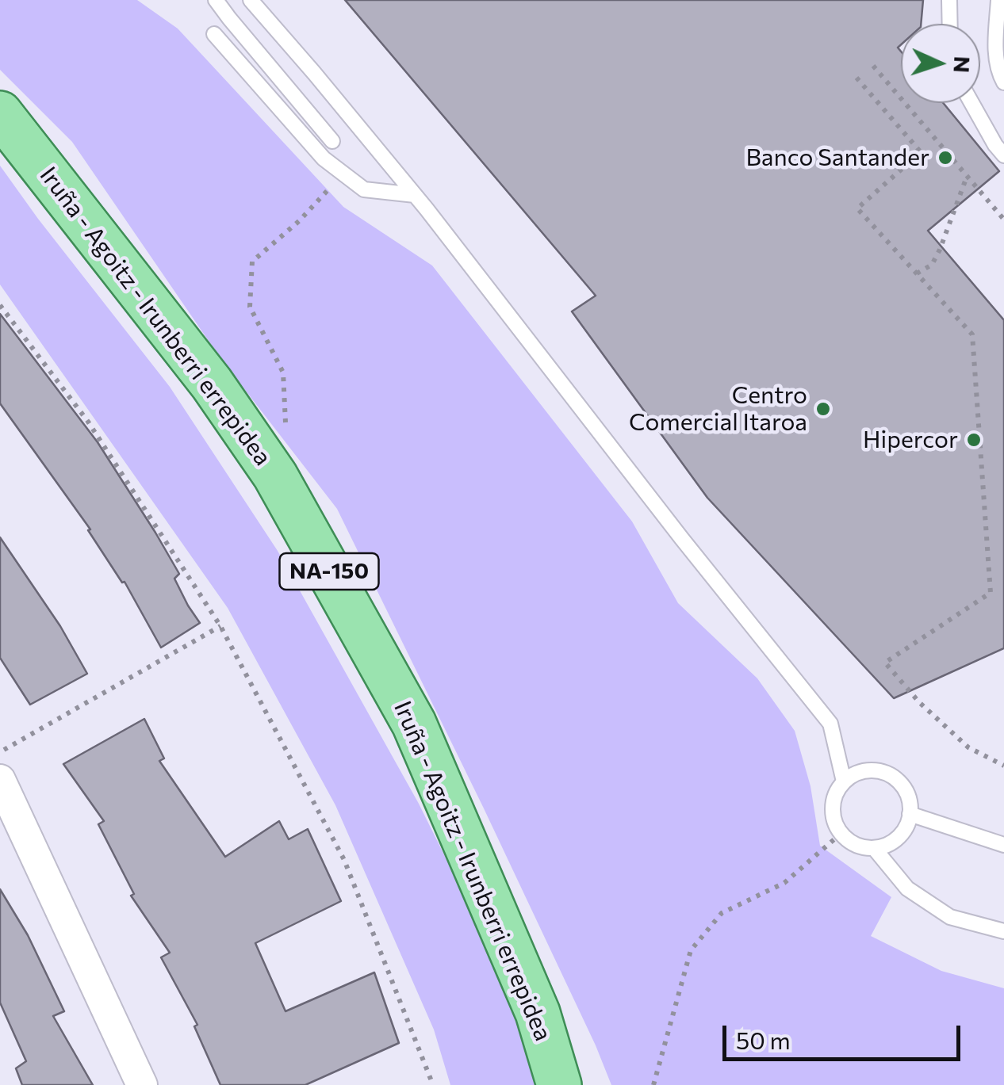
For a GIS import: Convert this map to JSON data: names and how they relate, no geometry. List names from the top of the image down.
{
  "streets": {
    "main road": ["Iruña - Agoitz - Irunberri errepidea", "NA-150"]
  },
  "places": ["Banco Santander", "Centro Comercial Itaroa", "Hipercor"],
  "scale_bar": "50 m",
  "north": "right"
}
